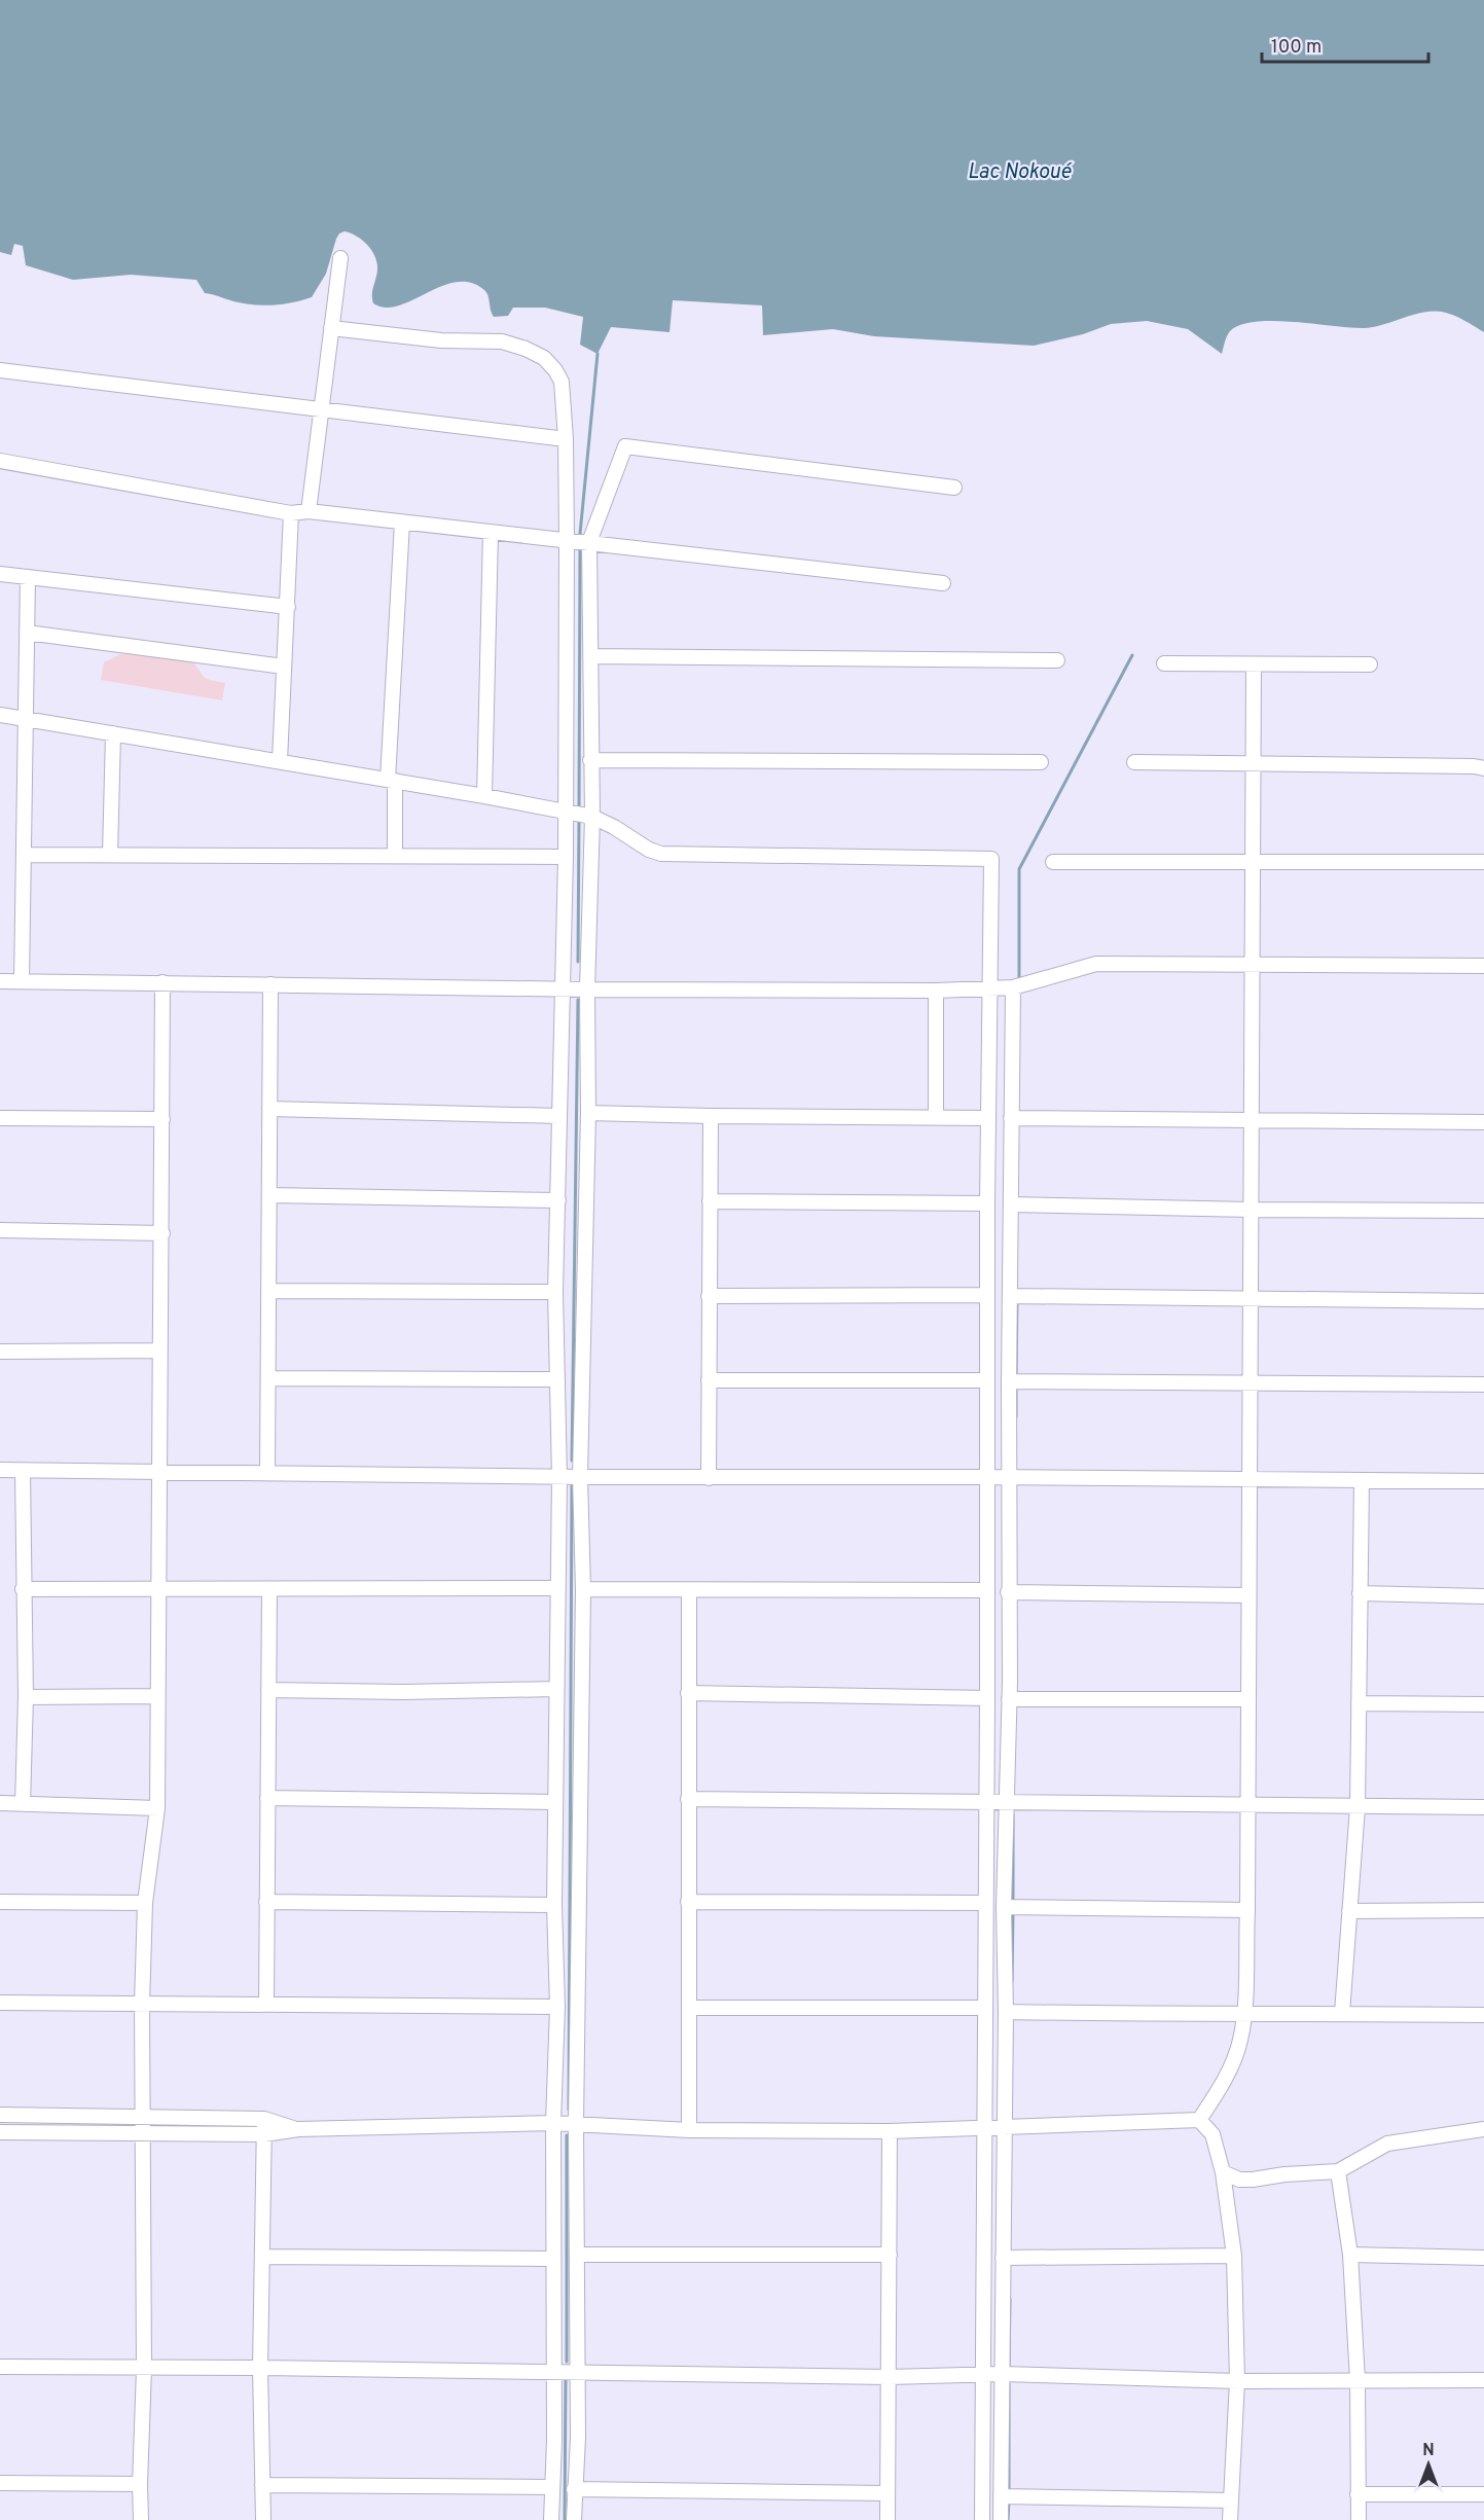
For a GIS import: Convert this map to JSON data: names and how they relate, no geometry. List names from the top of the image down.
{
  "water": ["Lac Nokoué"],
  "scale_bar": "100 m",
  "north": "top"
}
